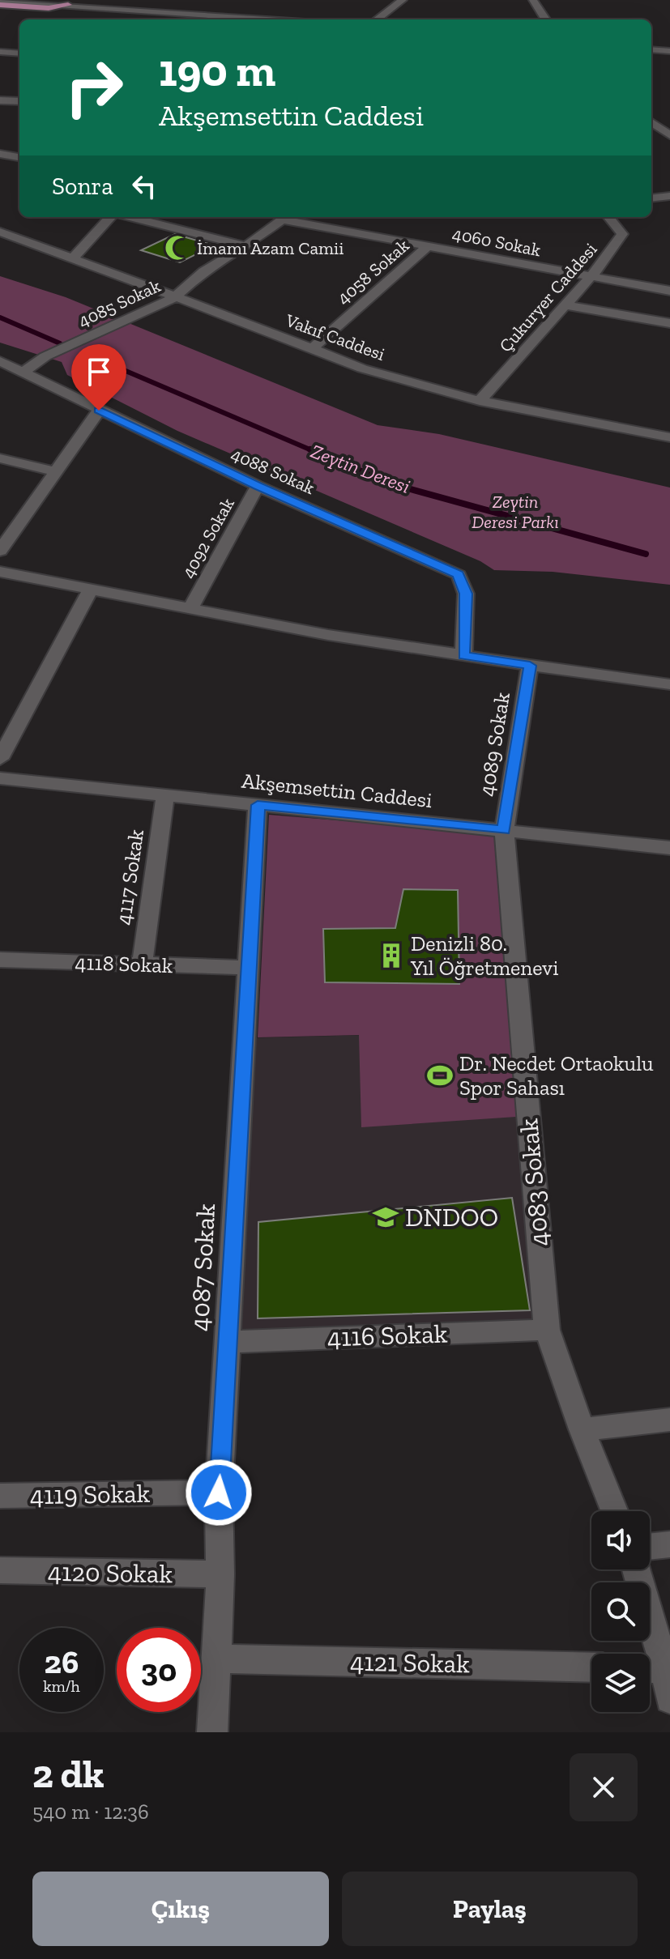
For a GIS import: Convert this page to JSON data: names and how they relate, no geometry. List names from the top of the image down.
{
  "streets": {
    "street": [
      "4060 Sokak",
      "4058 Sokak",
      "Çukuryer Caddesi",
      "4085 Sokak",
      "Vakıf Caddesi",
      "4088 Sokak",
      "4092 Sokak",
      "4089 Sokak",
      "Akşemsettin Caddesi",
      "4117 Sokak",
      "4118 Sokak",
      "4083 Sokak",
      "4087 Sokak",
      "4116 Sokak",
      "4119 Sokak",
      "4120 Sokak",
      "4121 Sokak"
    ]
  },
  "crossings": [
    ["4060 Sokak", "4058 Sokak"],
    ["4060 Sokak", "Çukuryer Caddesi"],
    ["4058 Sokak", "Vakıf Caddesi"],
    ["Çukuryer Caddesi", "Vakıf Caddesi"],
    ["4085 Sokak", "Vakıf Caddesi"],
    ["4085 Sokak", "4088 Sokak"],
    ["4088 Sokak", "4092 Sokak"],
    ["4089 Sokak", "Akşemsettin Caddesi"],
    ["4089 Sokak", "4083 Sokak"],
    ["Akşemsettin Caddesi", "4117 Sokak"],
    ["Akşemsettin Caddesi", "4083 Sokak"],
    ["Akşemsettin Caddesi", "4087 Sokak"],
    ["4117 Sokak", "4118 Sokak"],
    ["4118 Sokak", "4087 Sokak"],
    ["4083 Sokak", "4116 Sokak"],
    ["4087 Sokak", "4116 Sokak"],
    ["4087 Sokak", "4119 Sokak"],
    ["4087 Sokak", "4120 Sokak"],
    ["4087 Sokak", "4121 Sokak"]
  ],
  "water": ["Zeytin Deresi"],
  "parks": ["Zeytin Deresi Parkı"],
  "places": {
    "mosque": ["İmamı Azam Camii"],
    "building": ["Denizli 80. Yıl Öğretmenevi"],
    "sports": ["Dr. Necdet Ortaokulu Spor Sahası"],
    "school or university": ["DNDOO"]
  },
  "page": {
    "turn": ["190 m", "Akşemsettin Caddesi"],
    "then": "Sonra",
    "speed": "26 km/h",
    "limit": "30",
    "heading": ["2 dk", "540 m · 12:36"],
    "buttons": ["Çıkış", "Paylaş"]
  }
}
